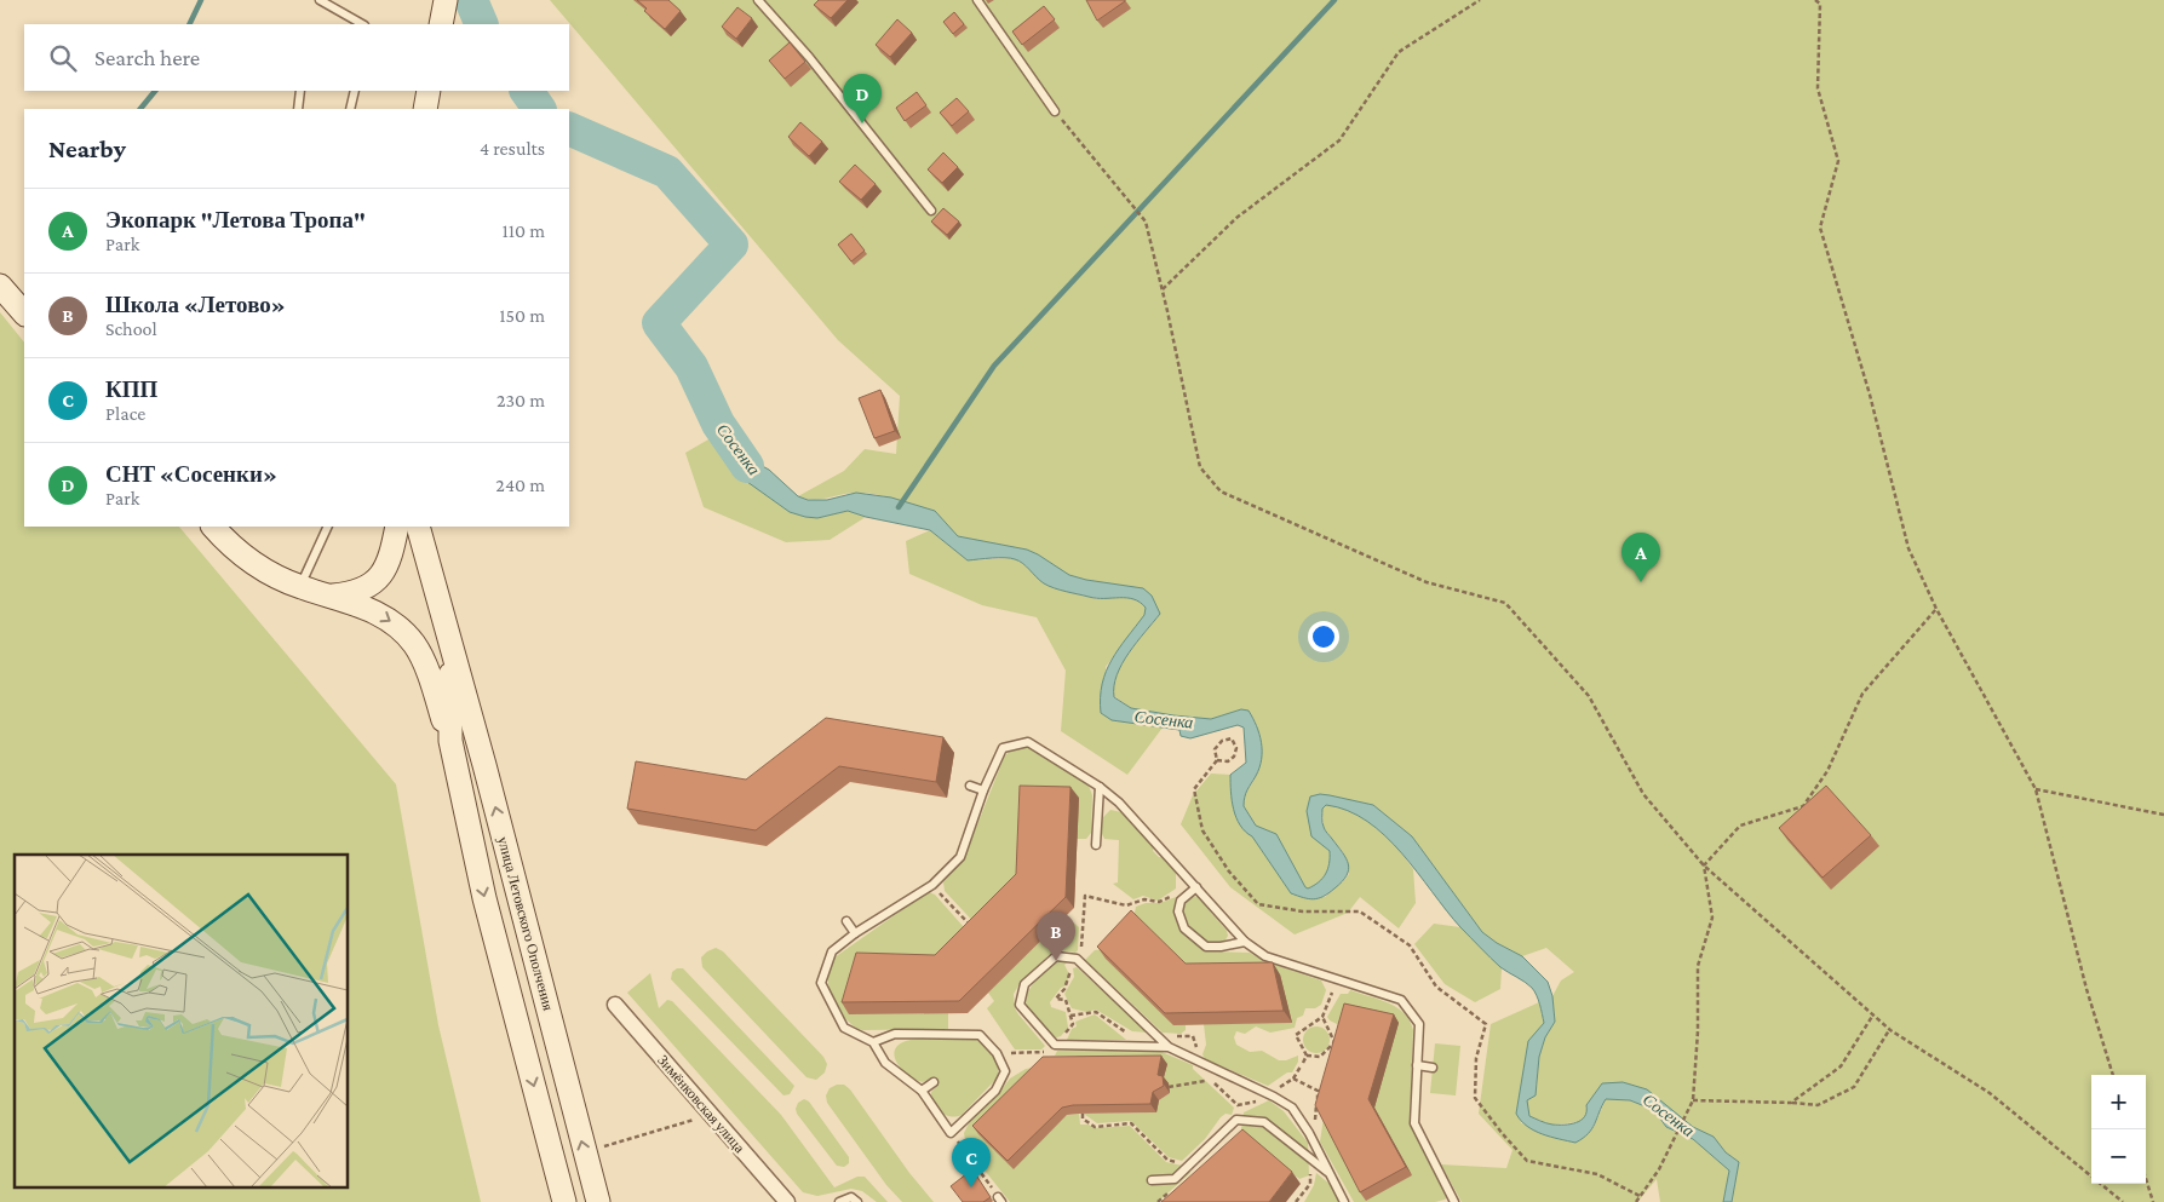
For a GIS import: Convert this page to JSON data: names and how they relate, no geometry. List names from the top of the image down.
{
  "streets": {
    "main road": ["улица Летовского Ополчения"],
    "street": ["Зимёнковская улица"]
  },
  "water": ["Сосенка"],
  "page": {
    "search": "Search here",
    "pins": [
      "D",
      "A",
      "B",
      "C"
    ],
    "heading": ["Nearby", "4 results"],
    "list": [
      {
        "mark": "A",
        "name": "Экопарк \"Летова Тропа\"",
        "note": "Park",
        "value": "110 m"
      },
      {
        "mark": "B",
        "name": "Школа «Летово»",
        "note": "School",
        "value": "150 m"
      },
      {
        "mark": "C",
        "name": "КПП",
        "note": "Place",
        "value": "230 m"
      },
      {
        "mark": "D",
        "name": "СНТ «Сосенки»",
        "note": "Park",
        "value": "240 m"
      }
    ],
    "map_buttons": ["+", "−"]
  }
}
